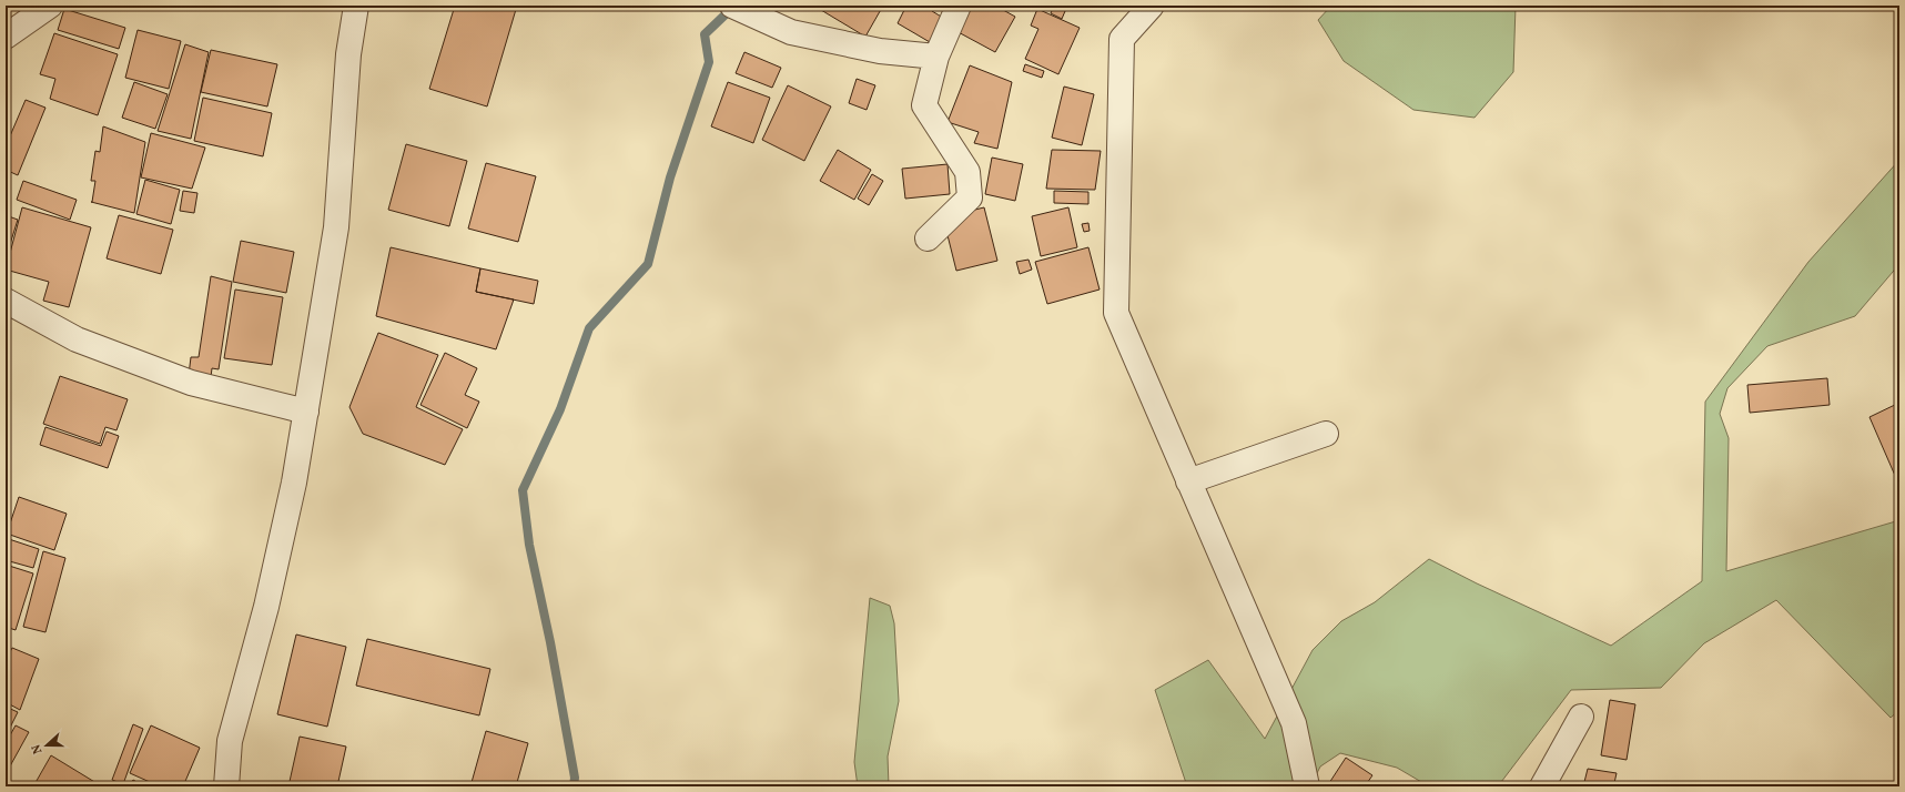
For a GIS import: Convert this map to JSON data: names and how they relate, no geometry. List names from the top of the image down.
{
  "north": "left"
}
